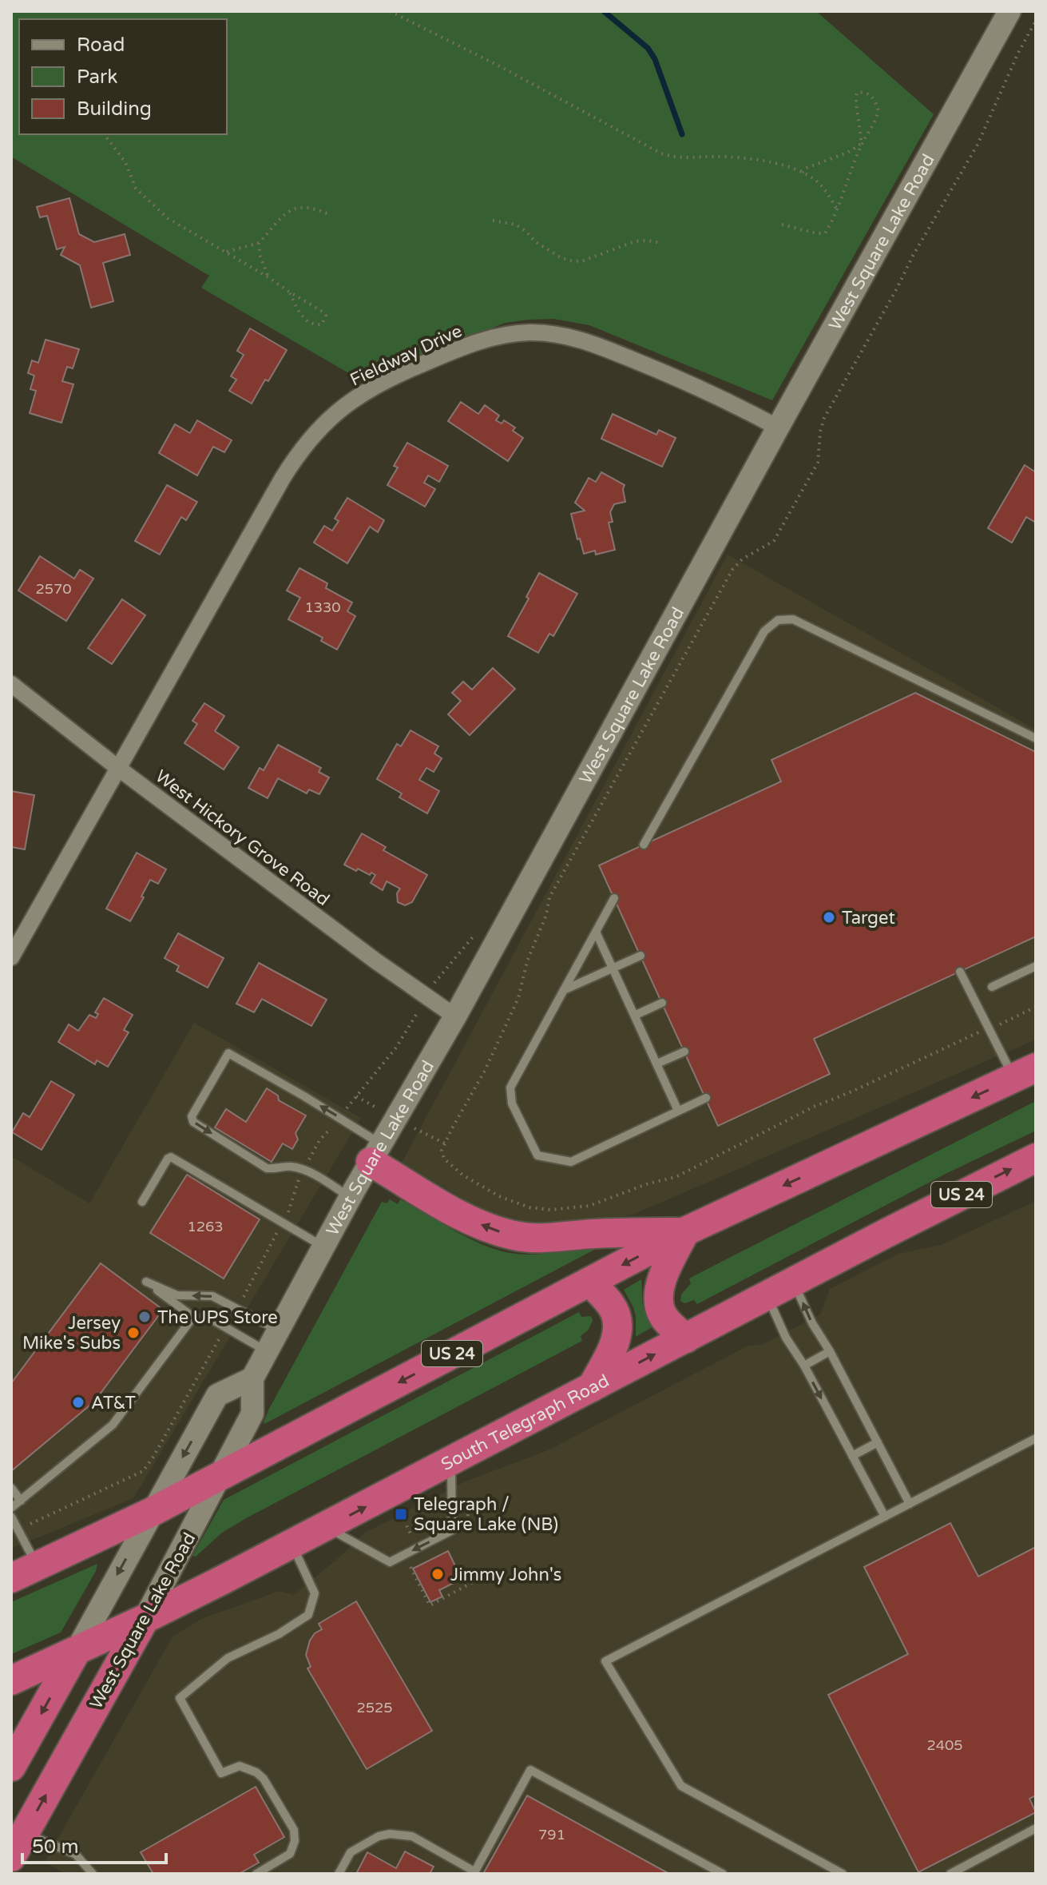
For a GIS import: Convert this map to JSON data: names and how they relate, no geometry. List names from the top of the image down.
{
  "streets": {
    "highway": ["West Square Lake Road", "US 24", "South Telegraph Road"],
    "street": ["Fieldway Drive", "West Hickory Grove Road"]
  },
  "crossings": [
    ["West Square Lake Road", "Fieldway Drive"],
    ["West Square Lake Road", "West Hickory Grove Road"],
    ["West Square Lake Road", "US 24"],
    ["West Square Lake Road", "South Telegraph Road"],
    ["Fieldway Drive", "West Hickory Grove Road"]
  ],
  "places": {
    "other": [
      "Target",
      "The UPS Store",
      "Jersey Mike's Subs",
      "AT&T",
      "Jimmy John's"
    ],
    "transit": ["Telegraph / Square Lake (NB)"]
  },
  "house_numbers": [
    "2570",
    "1330",
    "1263",
    "2525",
    "2405",
    "791"
  ],
  "legend": ["Road", "Park", "Building"],
  "scale_bar": "50 m"
}
